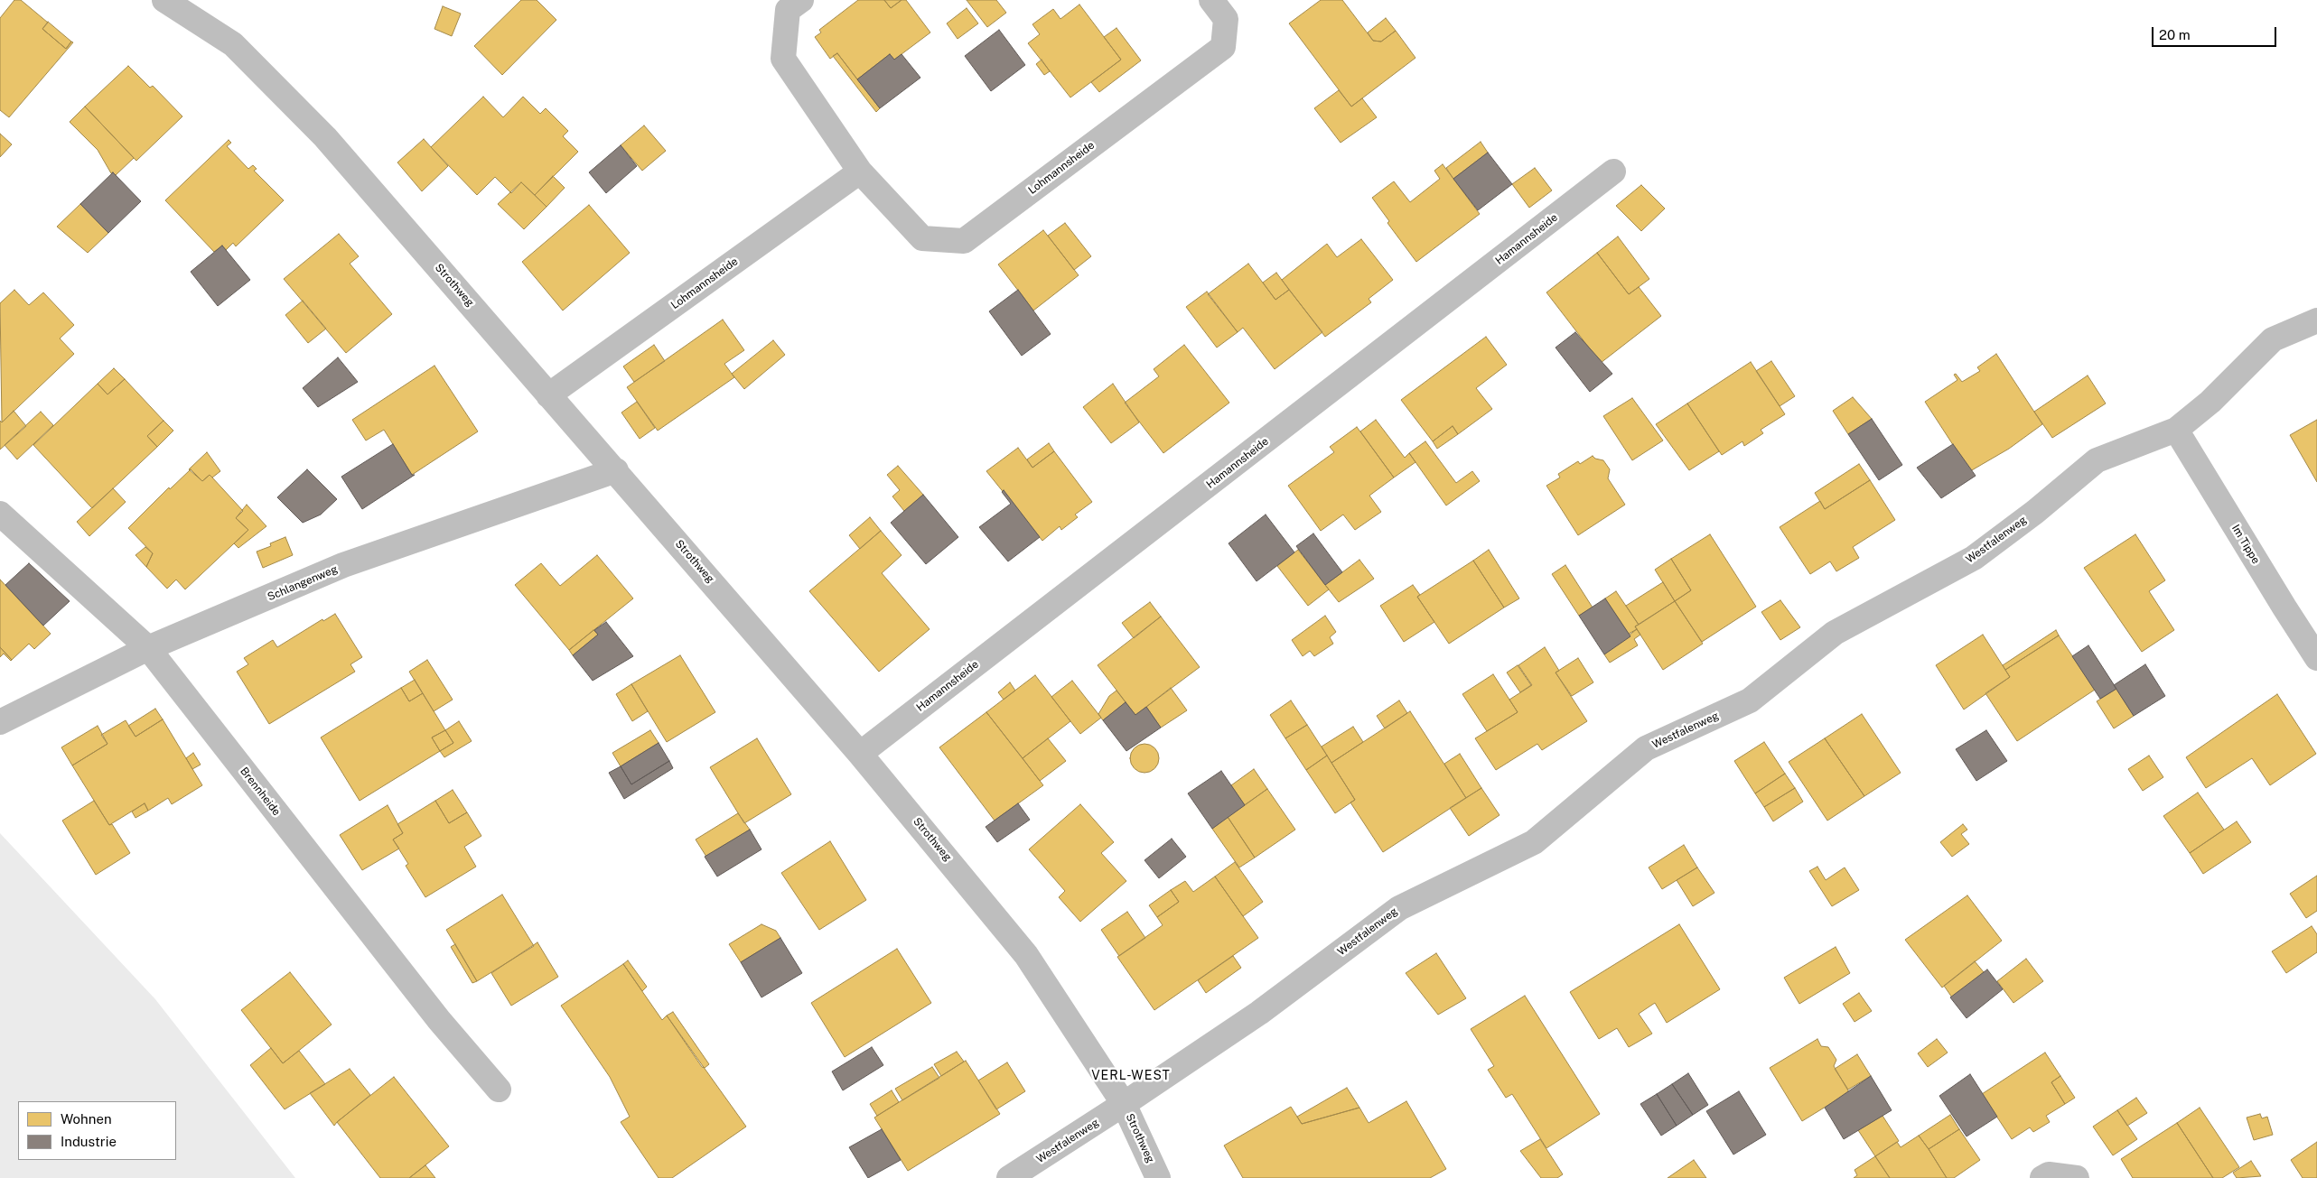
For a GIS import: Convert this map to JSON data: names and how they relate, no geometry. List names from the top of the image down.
{
  "streets": {
    "street": [
      "Lohmannsheide",
      "Hamannsheide",
      "Strothweg",
      "Westfalenweg",
      "Im Tippe",
      "Schlangenweg",
      "Brennheide"
    ]
  },
  "crossings": [
    ["Lohmannsheide", "Strothweg"],
    ["Hamannsheide", "Strothweg"],
    ["Strothweg", "Westfalenweg"],
    ["Strothweg", "Schlangenweg"],
    ["Westfalenweg", "Im Tippe"],
    ["Schlangenweg", "Brennheide"]
  ],
  "districts": ["VERL-WEST"],
  "legend": ["Wohnen", "Industrie"],
  "scale_bar": "20 m"
}
